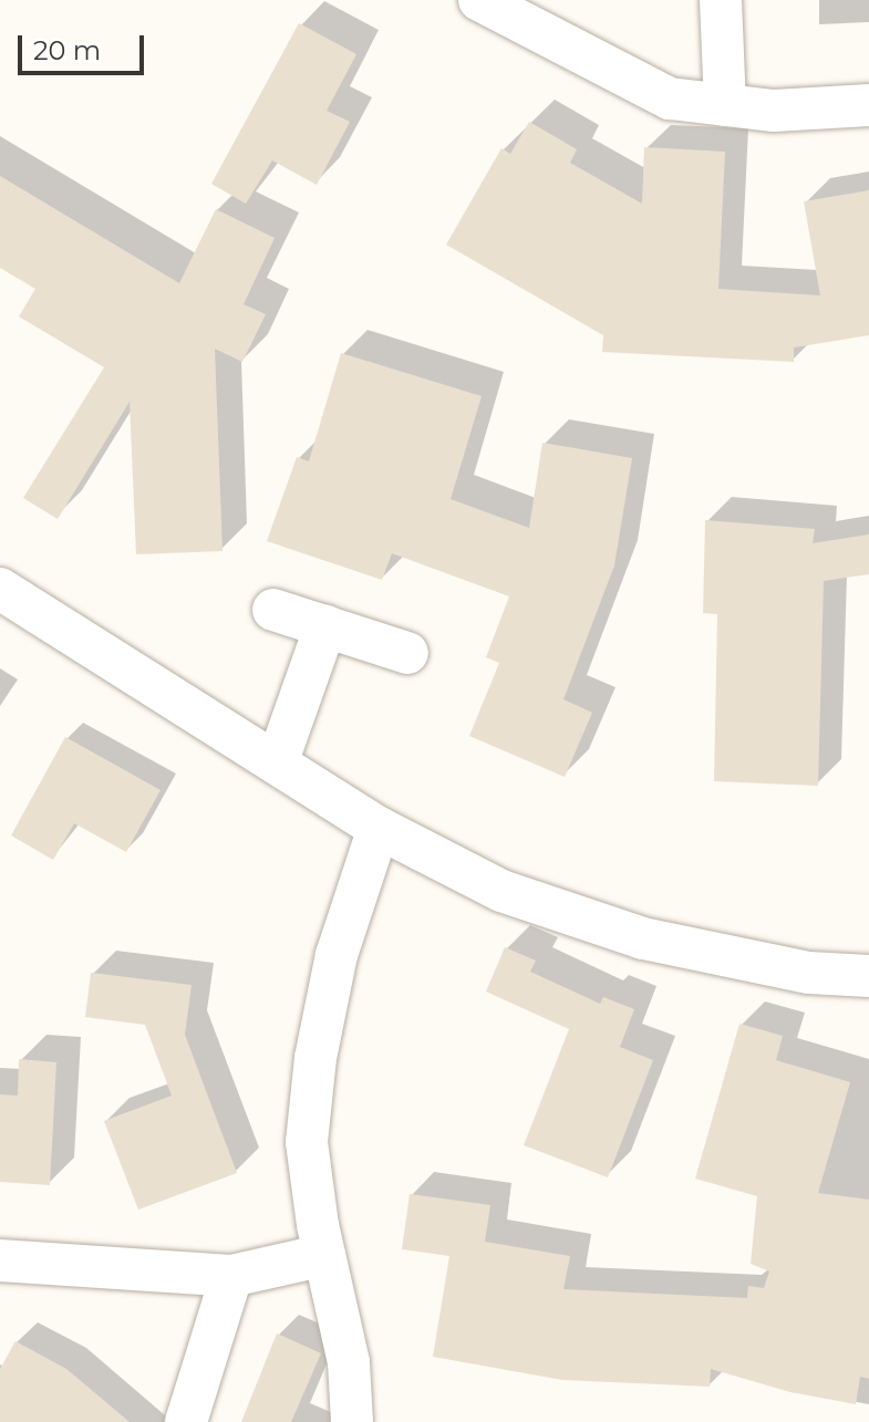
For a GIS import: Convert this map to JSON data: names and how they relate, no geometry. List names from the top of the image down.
{
  "scale_bar": "20 m"
}
